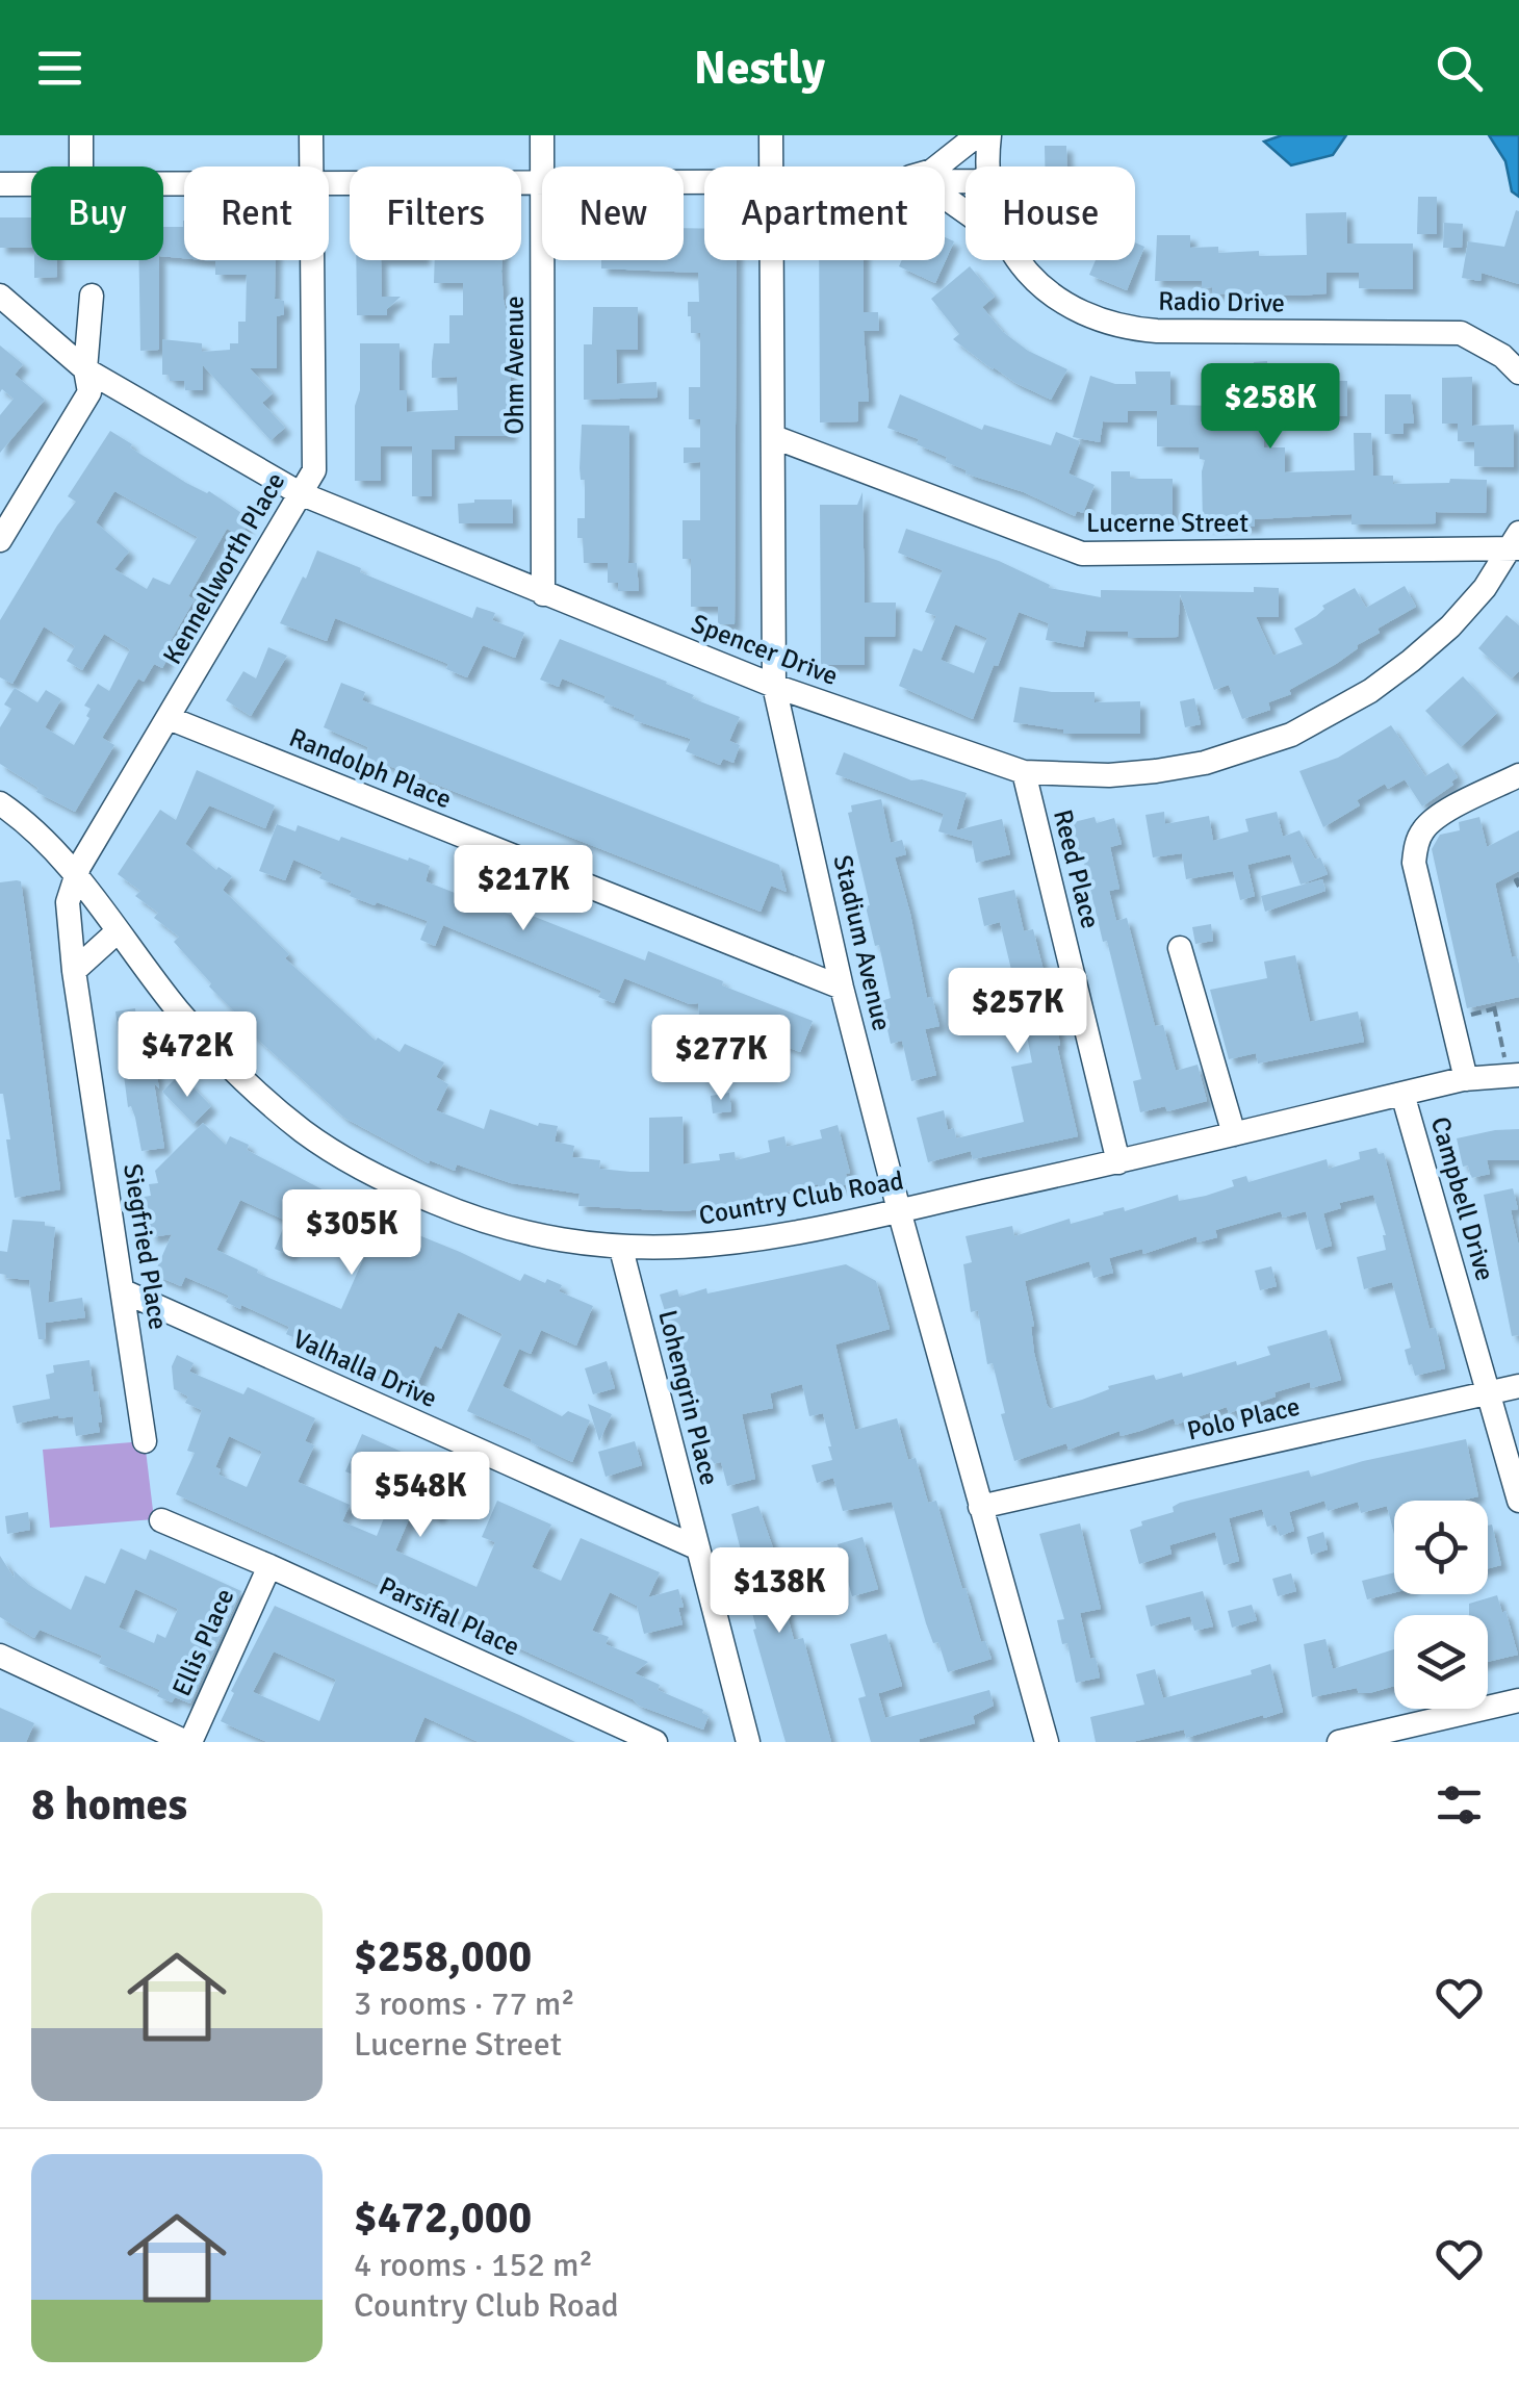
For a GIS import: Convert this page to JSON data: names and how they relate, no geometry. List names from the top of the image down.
{
  "streets": {
    "street": [
      "Radio Drive",
      "Ohm Avenue",
      "Lucerne Street",
      "Kennellworth Place",
      "Spencer Drive",
      "Randolph Place",
      "Reed Place",
      "Stadium Avenue",
      "Country Club Road",
      "Campbell Drive",
      "Siegfried Place",
      "Valhalla Drive",
      "Lohengrin Place",
      "Polo Place",
      "Parsifal Place",
      "Ellis Place"
    ]
  },
  "crossings": [
    ["Ohm Avenue", "Spencer Drive"],
    ["Lucerne Street", "Spencer Drive"],
    ["Lucerne Street", "Stadium Avenue"],
    ["Kennellworth Place", "Spencer Drive"],
    ["Kennellworth Place", "Randolph Place"],
    ["Kennellworth Place", "Country Club Road"],
    ["Kennellworth Place", "Siegfried Place"],
    ["Spencer Drive", "Reed Place"],
    ["Spencer Drive", "Stadium Avenue"],
    ["Randolph Place", "Stadium Avenue"],
    ["Reed Place", "Country Club Road"],
    ["Stadium Avenue", "Country Club Road"],
    ["Stadium Avenue", "Polo Place"],
    ["Country Club Road", "Campbell Drive"],
    ["Country Club Road", "Siegfried Place"],
    ["Country Club Road", "Lohengrin Place"],
    ["Campbell Drive", "Polo Place"],
    ["Siegfried Place", "Valhalla Drive"],
    ["Valhalla Drive", "Lohengrin Place"],
    ["Parsifal Place", "Ellis Place"]
  ],
  "page": {
    "header": "Nestly",
    "chip": [
      "Buy",
      "Rent",
      "Filters",
      "New",
      "Apartment",
      "House"
    ],
    "price": [
      "$258K",
      "$217K",
      "$257K",
      "$472K",
      "$277K",
      "$305K",
      "$548K",
      "$138K"
    ],
    "heading": "8 homes",
    "list": [
      {
        "name": "$258,000",
        "note": "3 rooms · 77 m² · Lucerne Street"
      },
      {
        "name": "$472,000",
        "note": "4 rooms · 152 m² · Country Club Road"
      }
    ]
  }
}
